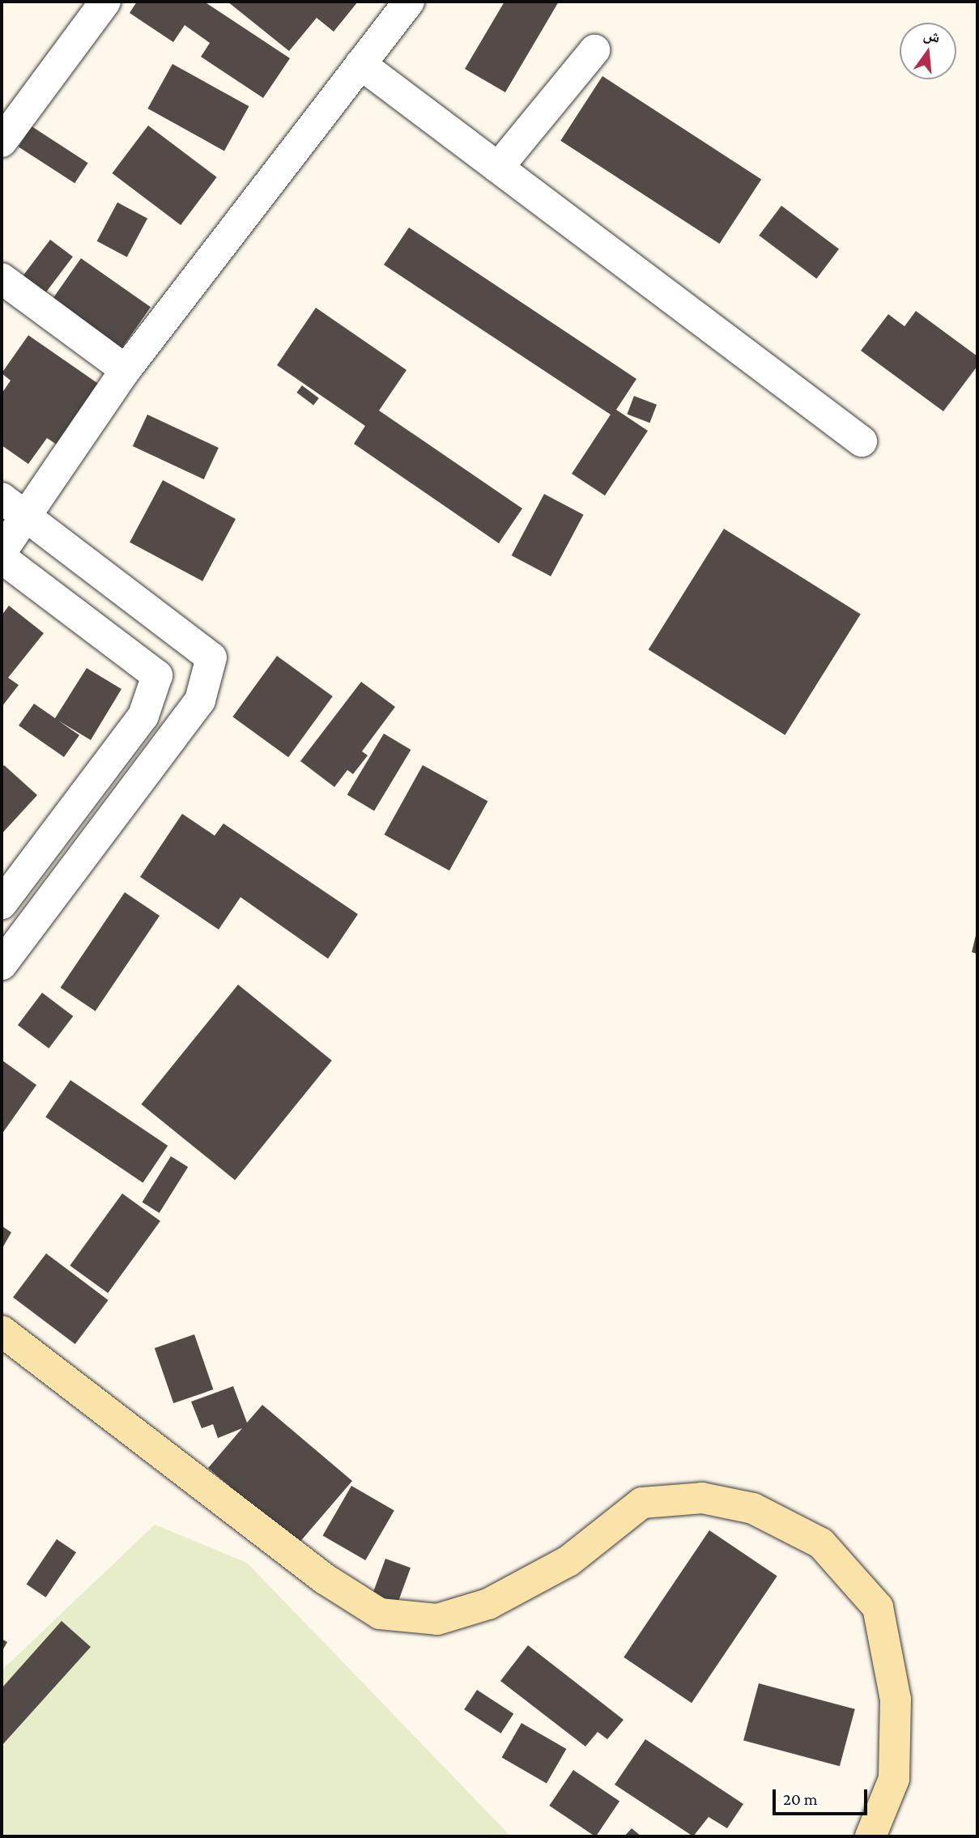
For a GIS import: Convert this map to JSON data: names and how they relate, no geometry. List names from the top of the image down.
{
  "scale_bar": "20 m",
  "north": "top"
}
